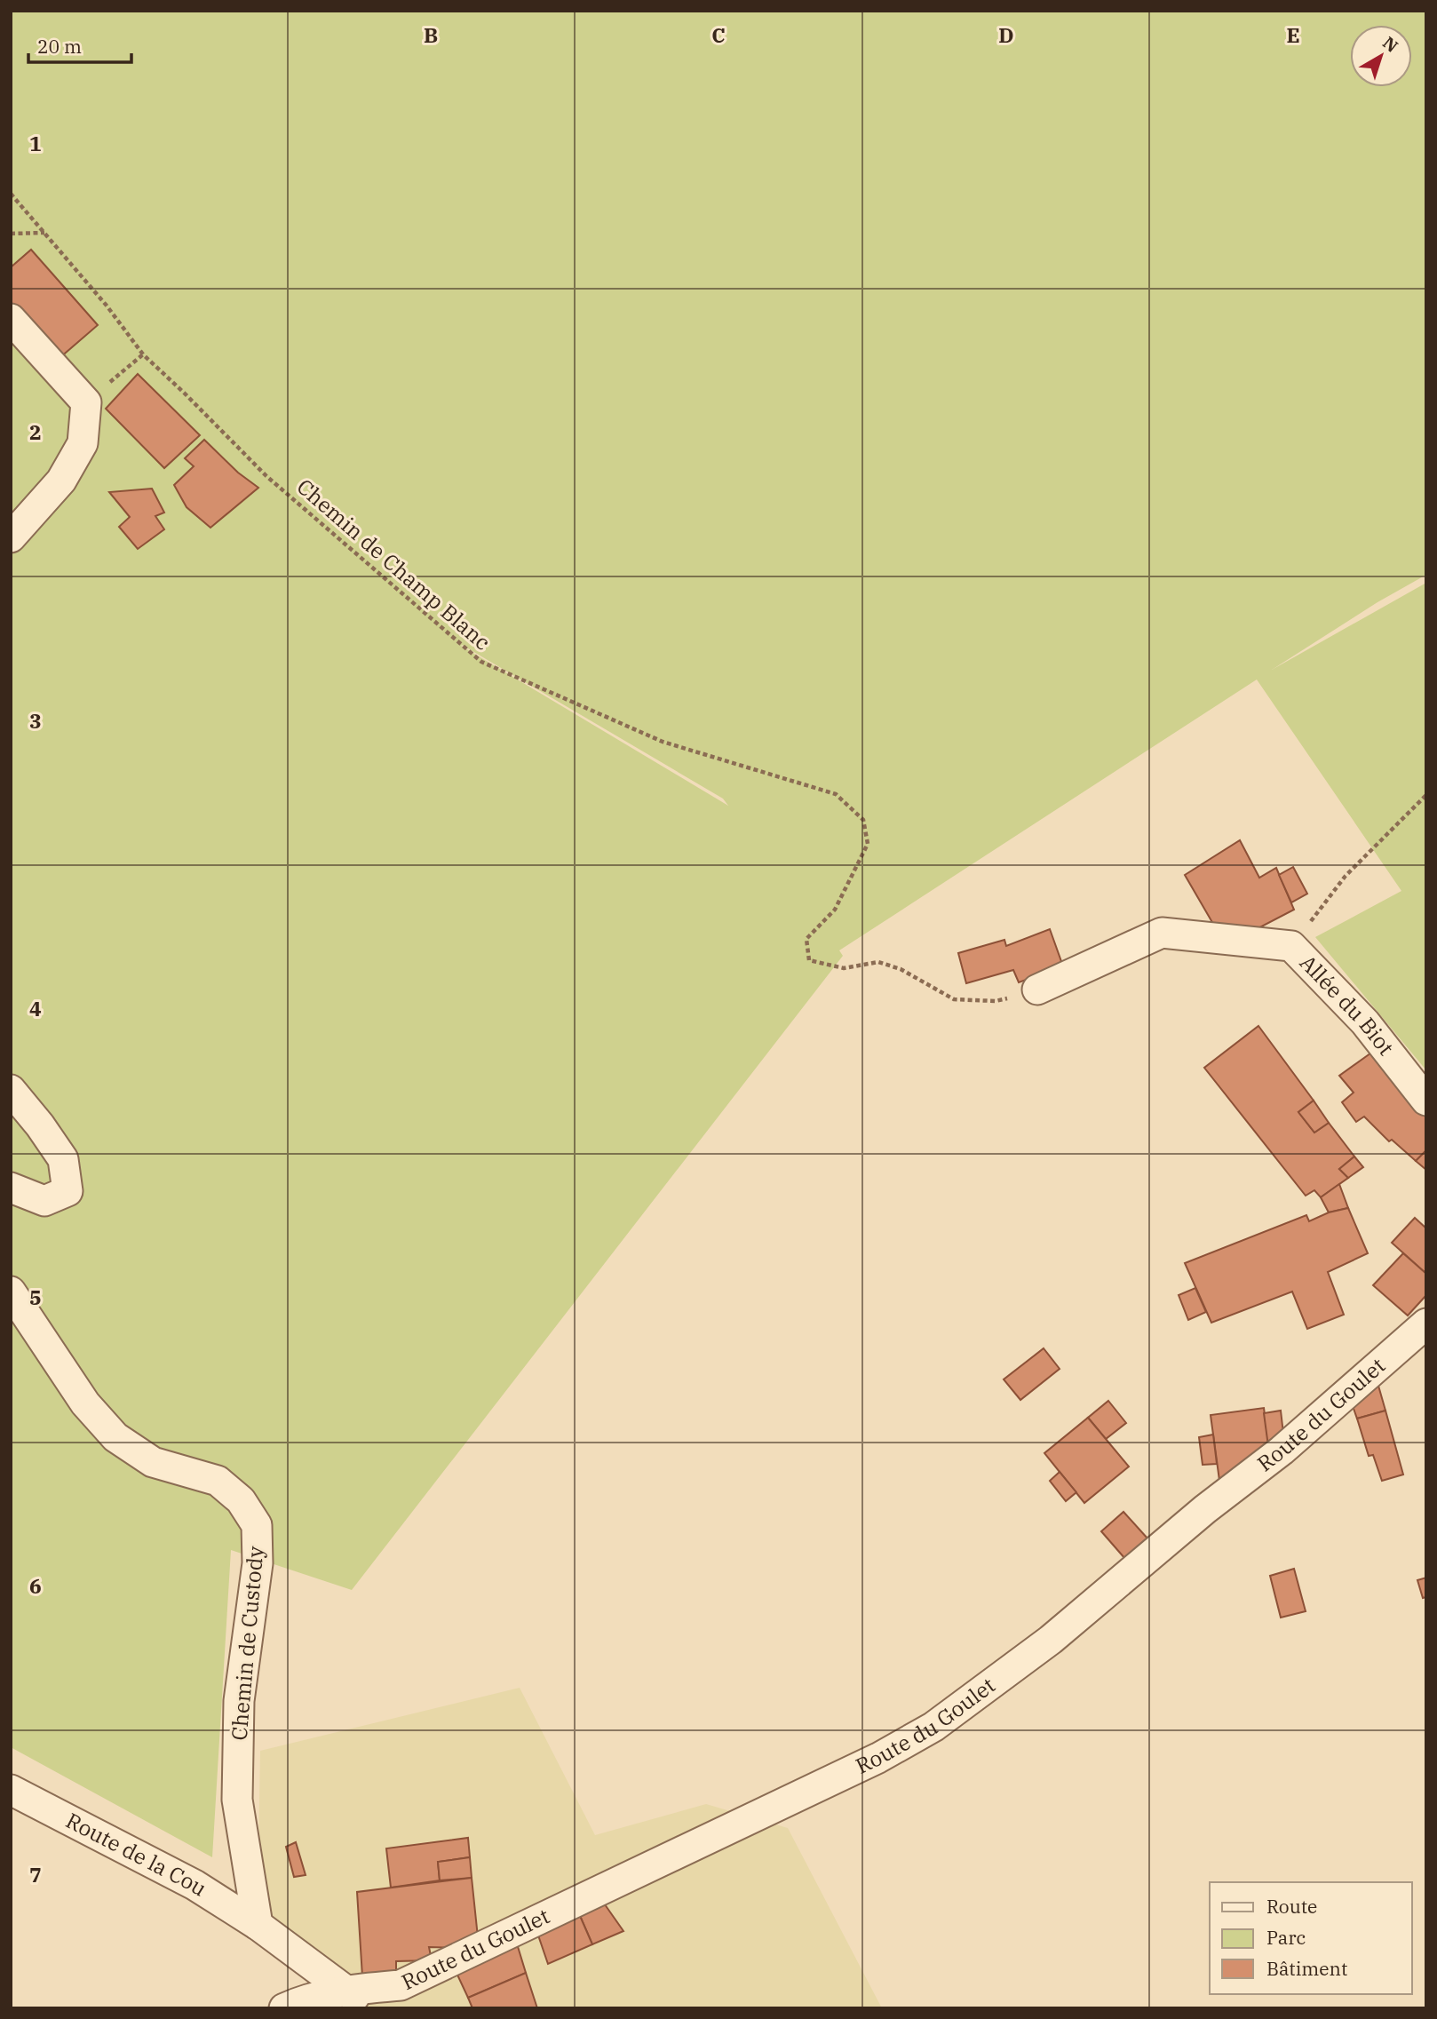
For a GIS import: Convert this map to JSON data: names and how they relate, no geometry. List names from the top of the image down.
{
  "streets": {
    "street": [
      "Allée du Biot",
      "Route du Goulet",
      "Chemin de Custody",
      "Route de la Cou"
    ],
    "path": ["Chemin de Champ Blanc"]
  },
  "crossings": [
    ["Chemin de Champ Blanc", "Allée du Biot"],
    ["Route du Goulet", "Route de la Cou"],
    ["Chemin de Custody", "Route de la Cou"]
  ],
  "legend": ["Route", "Parc", "Bâtiment"],
  "scale_bar": "20 m",
  "north": "top right",
  "grid": {
    "columns": [
      "B",
      "C",
      "D",
      "E"
    ],
    "rows": [
      "1",
      "2",
      "3",
      "4",
      "5",
      "6",
      "7"
    ]
  }
}
